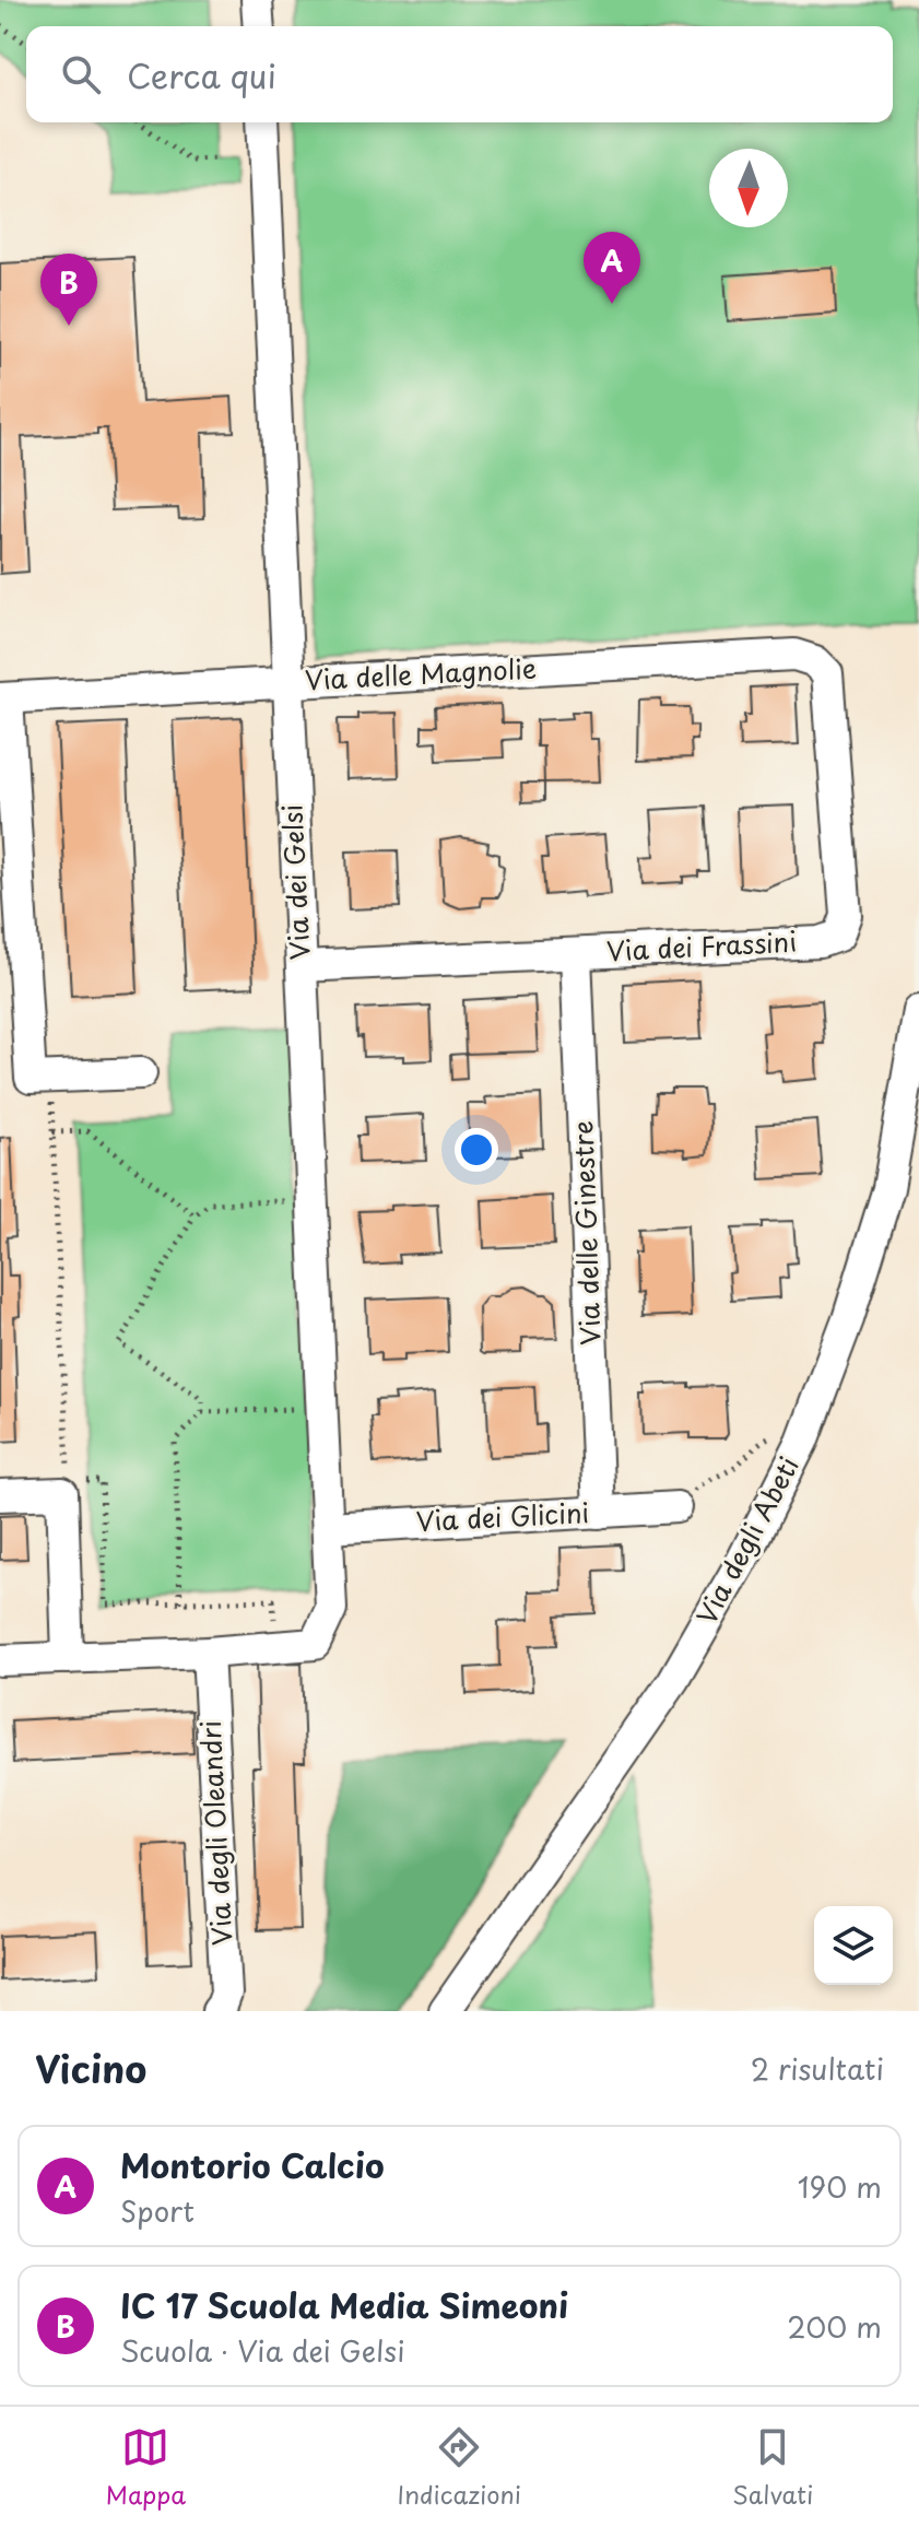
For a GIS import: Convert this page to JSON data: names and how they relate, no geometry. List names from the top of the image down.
{
  "streets": {
    "street": [
      "Via delle Magnolie",
      "Via dei Gelsi",
      "Via dei Frassini",
      "Via delle Ginestre",
      "Via dei Glicini",
      "Via degli Abeti",
      "Via degli Oleandri"
    ]
  },
  "crossings": [
    ["Via delle Magnolie", "Via dei Gelsi"],
    ["Via delle Magnolie", "Via dei Frassini"],
    ["Via dei Gelsi", "Via dei Frassini"],
    ["Via dei Gelsi", "Via dei Glicini"],
    ["Via dei Gelsi", "Via degli Oleandri"],
    ["Via dei Frassini", "Via delle Ginestre"],
    ["Via delle Ginestre", "Via dei Glicini"]
  ],
  "north": "bottom",
  "page": {
    "search": "Cerca qui",
    "pins": ["A", "B"],
    "heading": ["Vicino", "2 risultati"],
    "list": [
      {
        "mark": "A",
        "name": "Montorio Calcio",
        "note": "Sport",
        "value": "190 m"
      },
      {
        "mark": "B",
        "name": "IC 17 Scuola Media Simeoni",
        "note": "Scuola · Via dei Gelsi",
        "value": "200 m"
      }
    ],
    "nav": ["Mappa", "Indicazioni", "Salvati"]
  }
}
